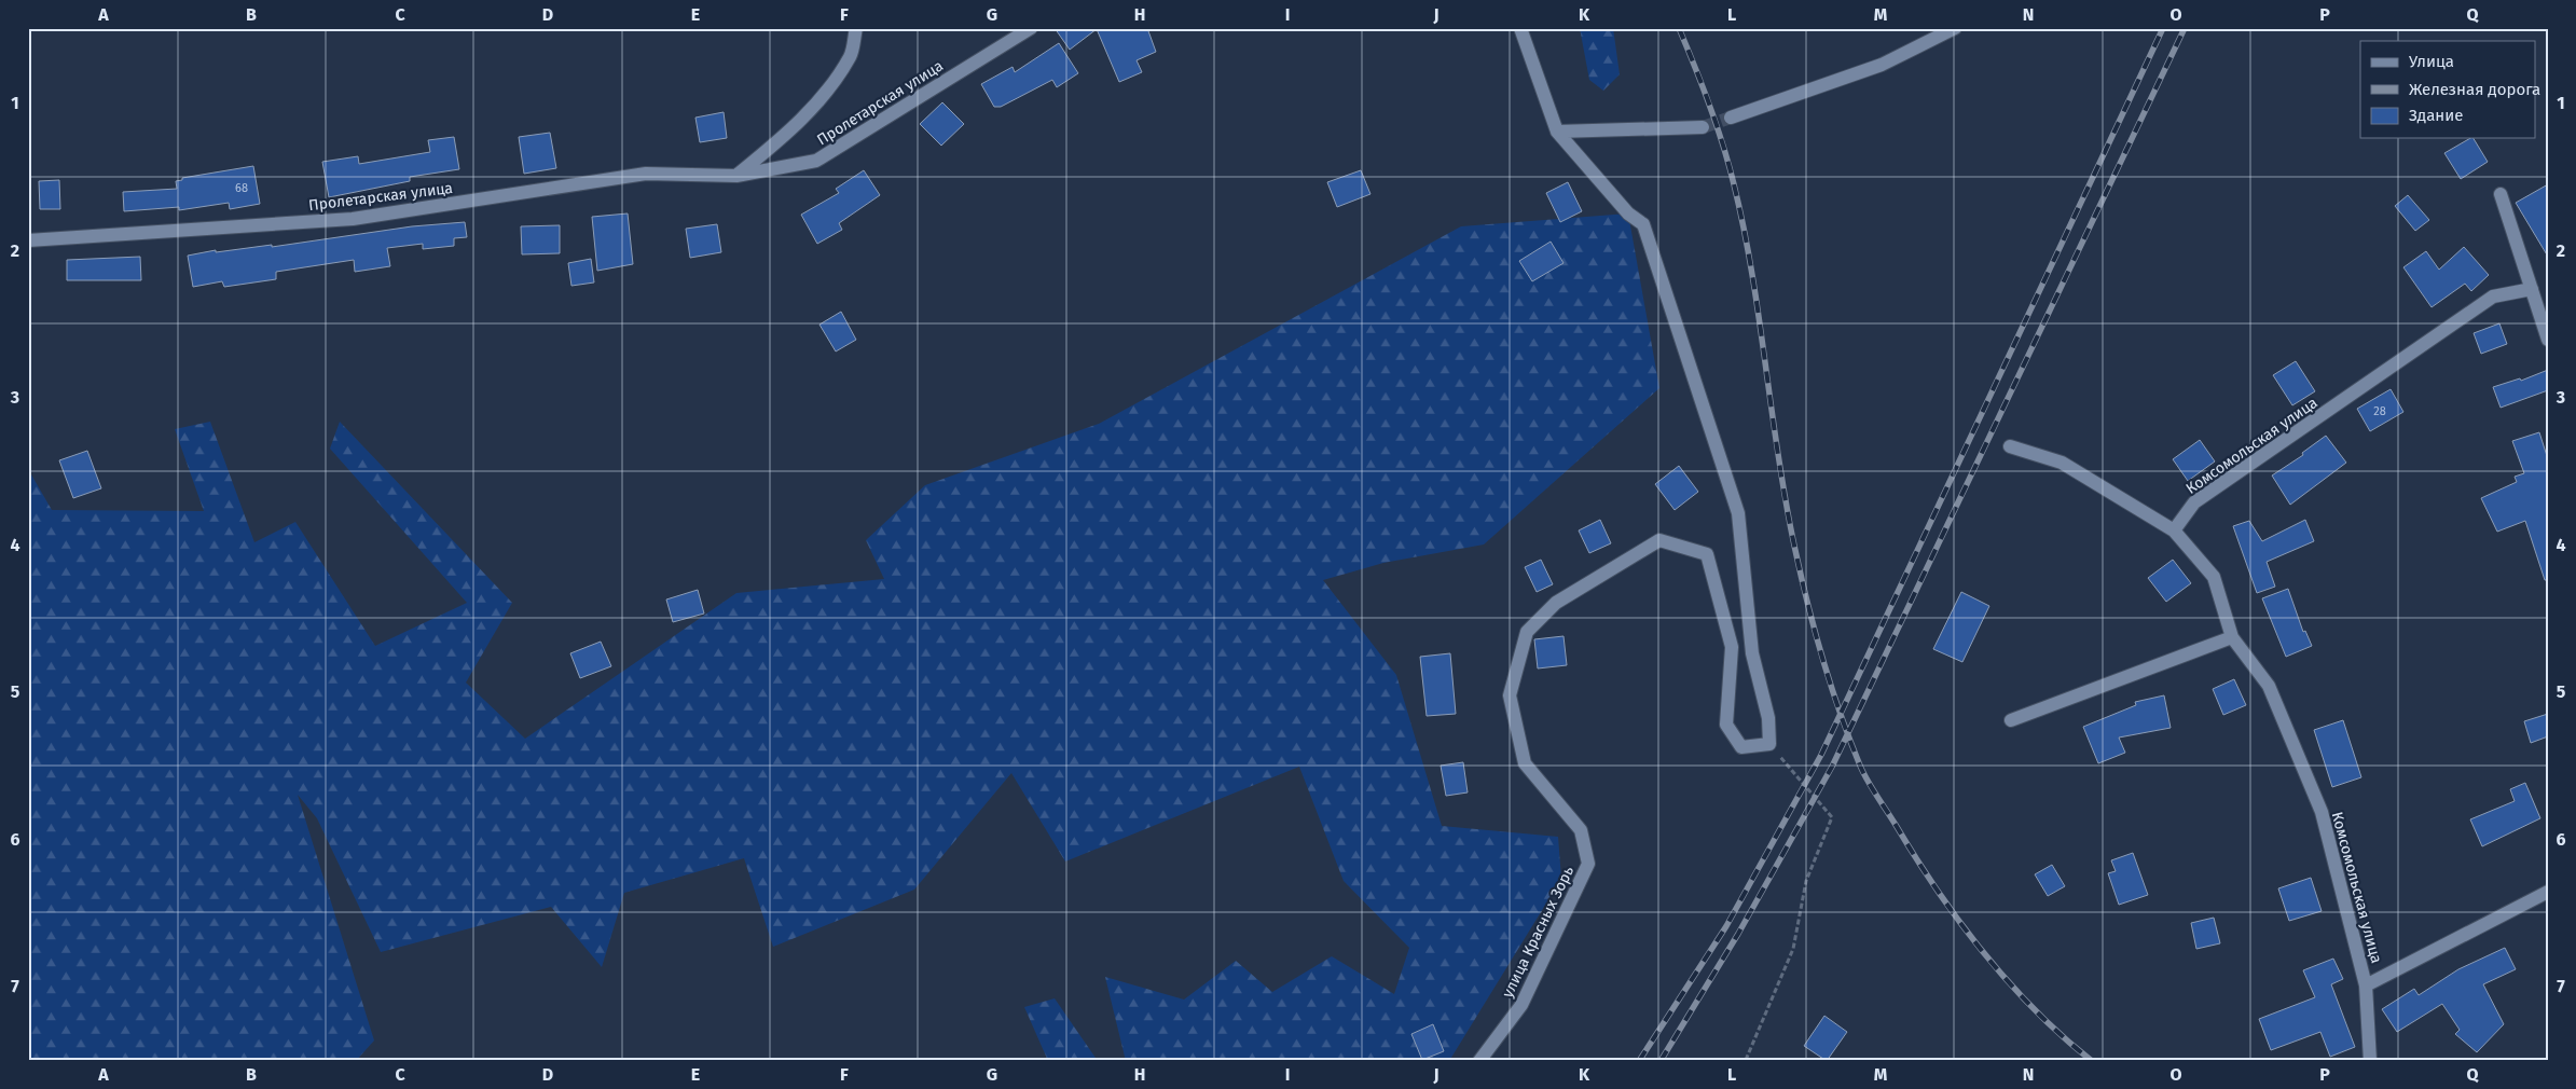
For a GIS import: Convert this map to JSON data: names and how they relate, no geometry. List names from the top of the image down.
{
  "streets": {
    "street": ["Пролетарская улица", "Комсомольская улица", "улица Красных Зорь"]
  },
  "house_numbers": ["68", "28"],
  "legend": ["Улица", "Железная дорога", "Здание"],
  "grid": {
    "columns": [
      "A",
      "B",
      "C",
      "D",
      "E",
      "F",
      "G",
      "H",
      "I",
      "J",
      "K",
      "L",
      "M",
      "N",
      "O",
      "P",
      "Q"
    ],
    "rows": [
      "1",
      "2",
      "3",
      "4",
      "5",
      "6",
      "7"
    ]
  }
}
